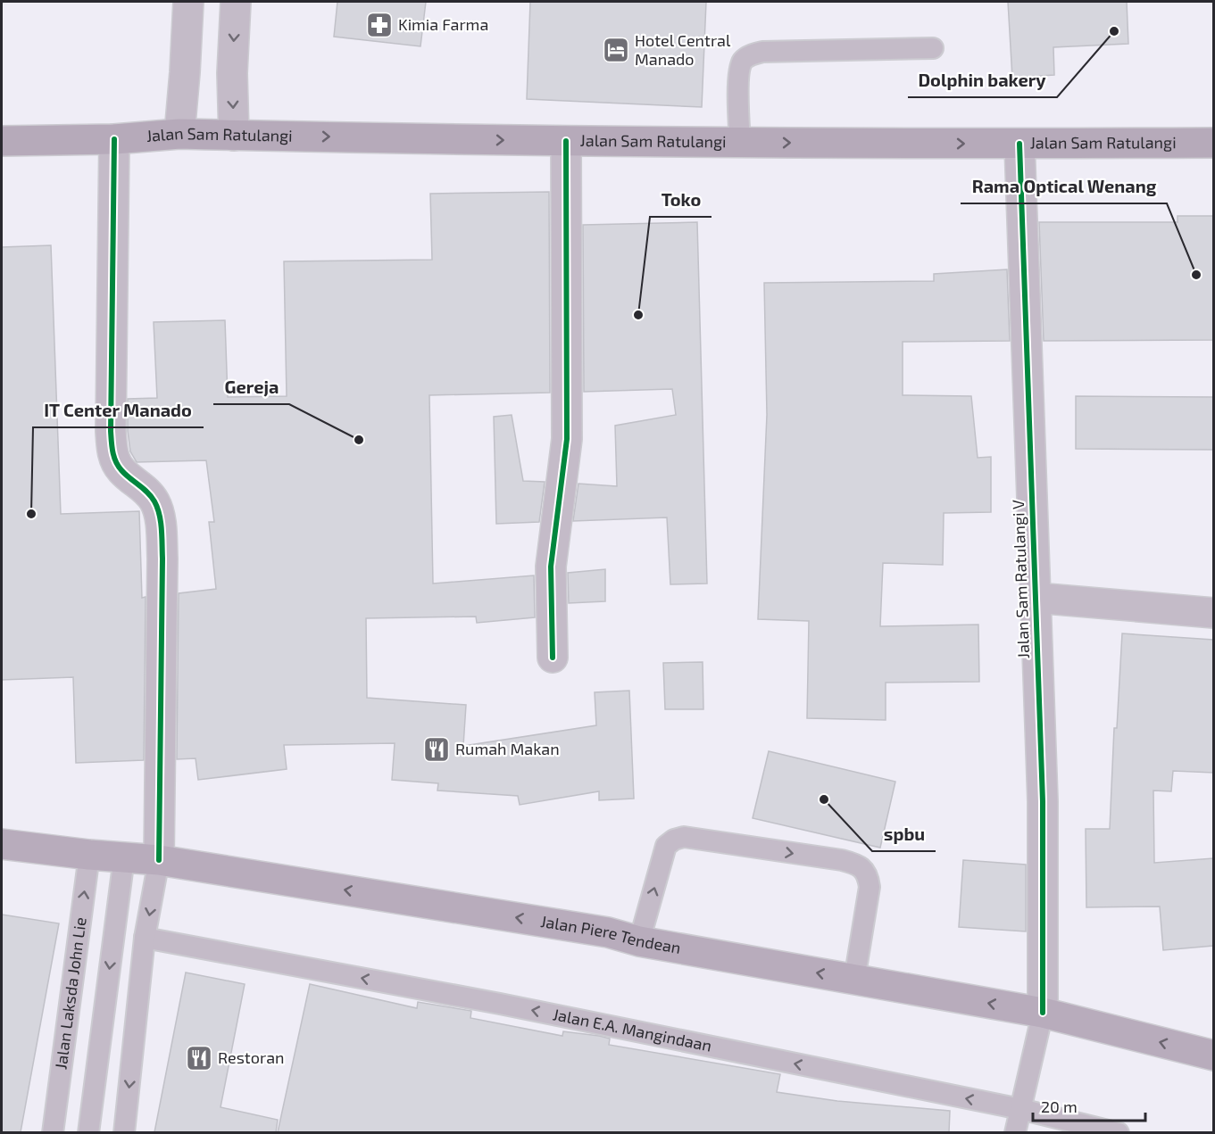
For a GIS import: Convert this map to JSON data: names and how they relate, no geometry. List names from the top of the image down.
{
  "streets": {
    "highway": ["Jalan Piere Tendean"],
    "main road": ["Jalan Sam Ratulangi"],
    "street": ["Jalan Sam Ratulangi V"],
    "lane": ["Jalan Laksda John Lie", "Jalan E.A. Mangindaan"]
  },
  "crossings": [
    ["Jalan Sam Ratulangi", "Jalan Sam Ratulangi V"],
    ["Jalan Sam Ratulangi V", "Jalan Piere Tendean"],
    ["Jalan Piere Tendean", "Jalan Laksda John Lie"]
  ],
  "one_way": ["Jalan Sam Ratulangi", "Jalan Piere Tendean", "Jalan E.A. Mangindaan"],
  "places": {
    "pharmacy": ["Kimia Farma"],
    "other": [
      "Dolphin bakery",
      "Rama Optical Wenang",
      "Toko",
      "Gereja",
      "IT Center Manado",
      "spbu"
    ],
    "hotel": ["Hotel Central Manado"],
    "restaurant": ["Rumah Makan", "Restoran"]
  },
  "scale_bar": "20 m"
}
